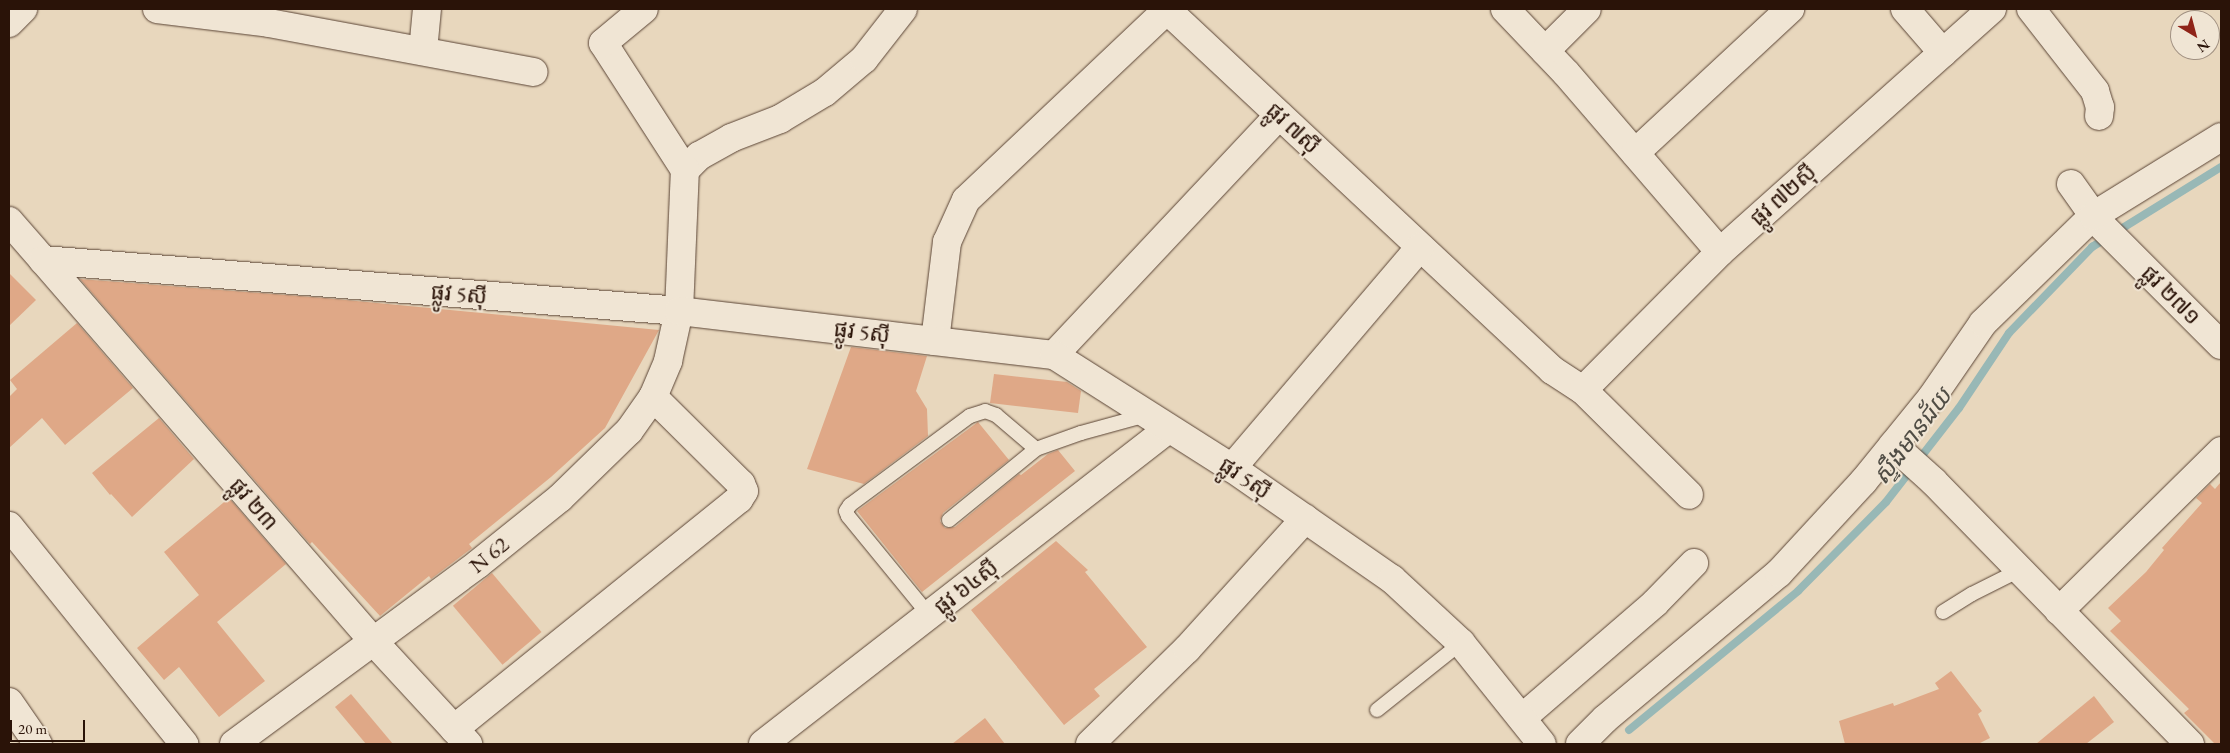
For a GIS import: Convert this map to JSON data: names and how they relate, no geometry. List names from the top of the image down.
{
  "streets": {
    "street": [
      "ផ្លូវ ៧ស៊ី",
      "ផ្លូវ ៧២ស៊ី",
      "ផ្លូវ 5ស៊ី",
      "ផ្លូវ ២៧១",
      "ផ្លូវ ២៣",
      "N 62",
      "ផ្លូវ ៦៤ស៊ី"
    ]
  },
  "crossings": [
    ["ផ្លូវ ៧ស៊ី", "ផ្លូវ ៧២ស៊ី"],
    ["ផ្លូវ 5ស៊ី", "ផ្លូវ ២៣"],
    ["ផ្លូវ 5ស៊ី", "N 62"],
    ["ផ្លូវ 5ស៊ី", "ផ្លូវ ៦៤ស៊ី"],
    ["ផ្លូវ ២៣", "N 62"]
  ],
  "water": ["ស្ទឹងមានជ័យ"],
  "scale_bar": "20 m",
  "north": "bottom right"
}
